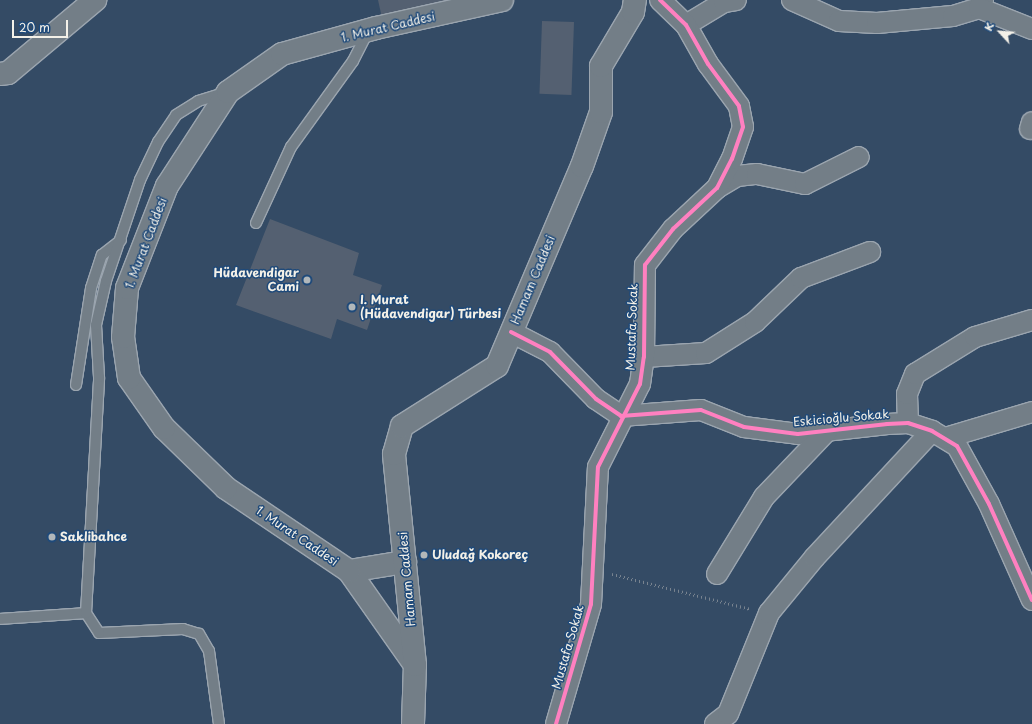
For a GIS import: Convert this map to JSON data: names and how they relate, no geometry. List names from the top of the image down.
{
  "streets": {
    "main road": ["1. Murat Caddesi", "Hamam Caddesi"],
    "street": ["Mustafa Sokak", "Eskicioğlu Sokak"]
  },
  "crossings": [
    ["1. Murat Caddesi", "Hamam Caddesi"],
    ["Mustafa Sokak", "Eskicioğlu Sokak"]
  ],
  "places": [
    "Hüdavendigar Cami",
    "I. Murat (Hüdavendigar) Türbesi",
    "Saklibahce",
    "Uludağ Kokoreç"
  ],
  "scale_bar": "20 m",
  "north": "top left"
}
